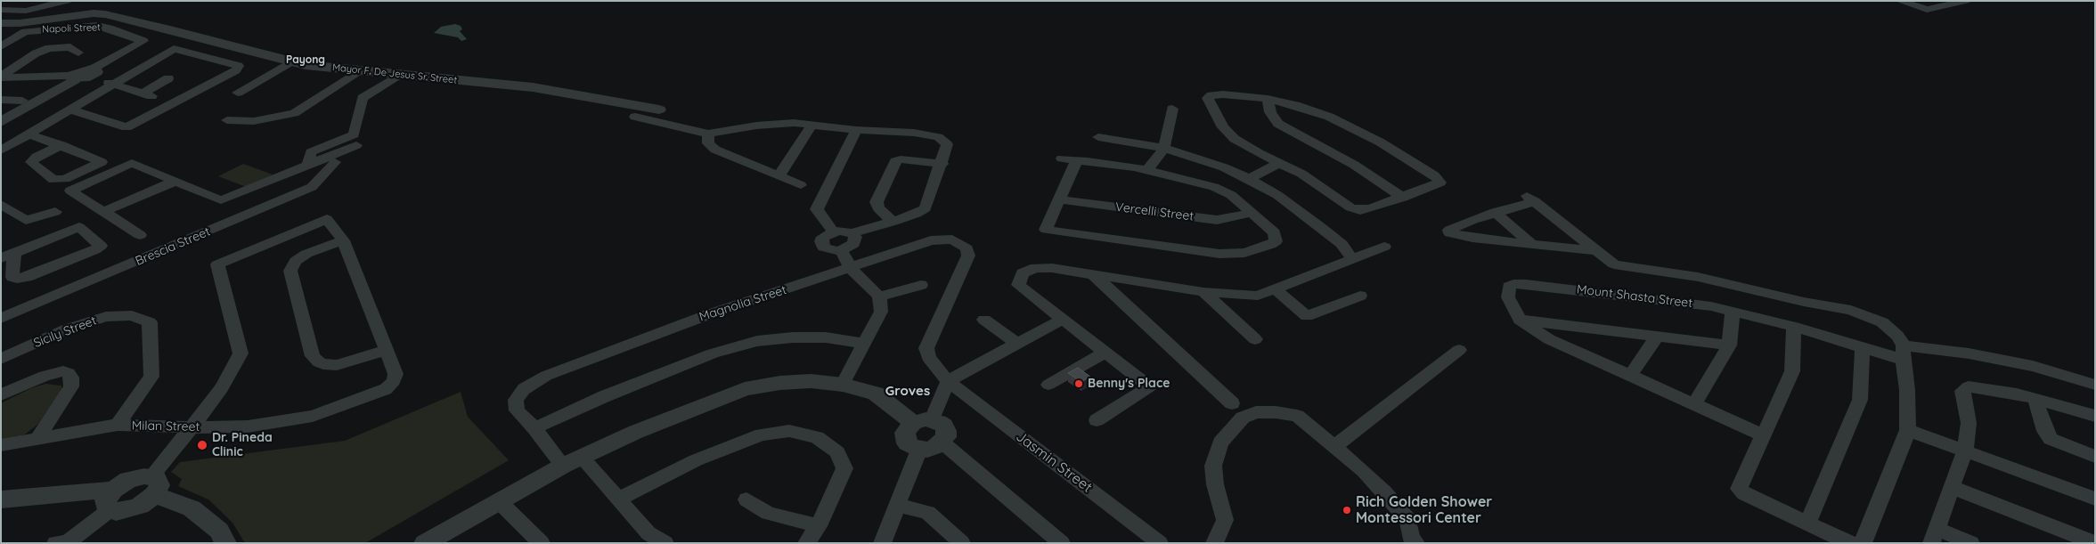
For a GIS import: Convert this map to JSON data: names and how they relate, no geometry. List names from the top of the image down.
{
  "streets": {
    "street": [
      "Napoli Street",
      "Mayor F. De Jesus Sr. Street",
      "Vercelli Street",
      "Brescia Street",
      "Mount Shasta Street",
      "Magnolia Street",
      "Sicily Street",
      "Milan Street",
      "Jasmin Street"
    ]
  },
  "crossings": [
    ["Magnolia Street", "Jasmin Street"],
    ["Sicily Street", "Milan Street"]
  ],
  "districts": ["Payong", "Groves"],
  "places": ["Benny's Place", "Dr. Pineda Clinic", "Rich Golden Shower Montessori Center"]
}
